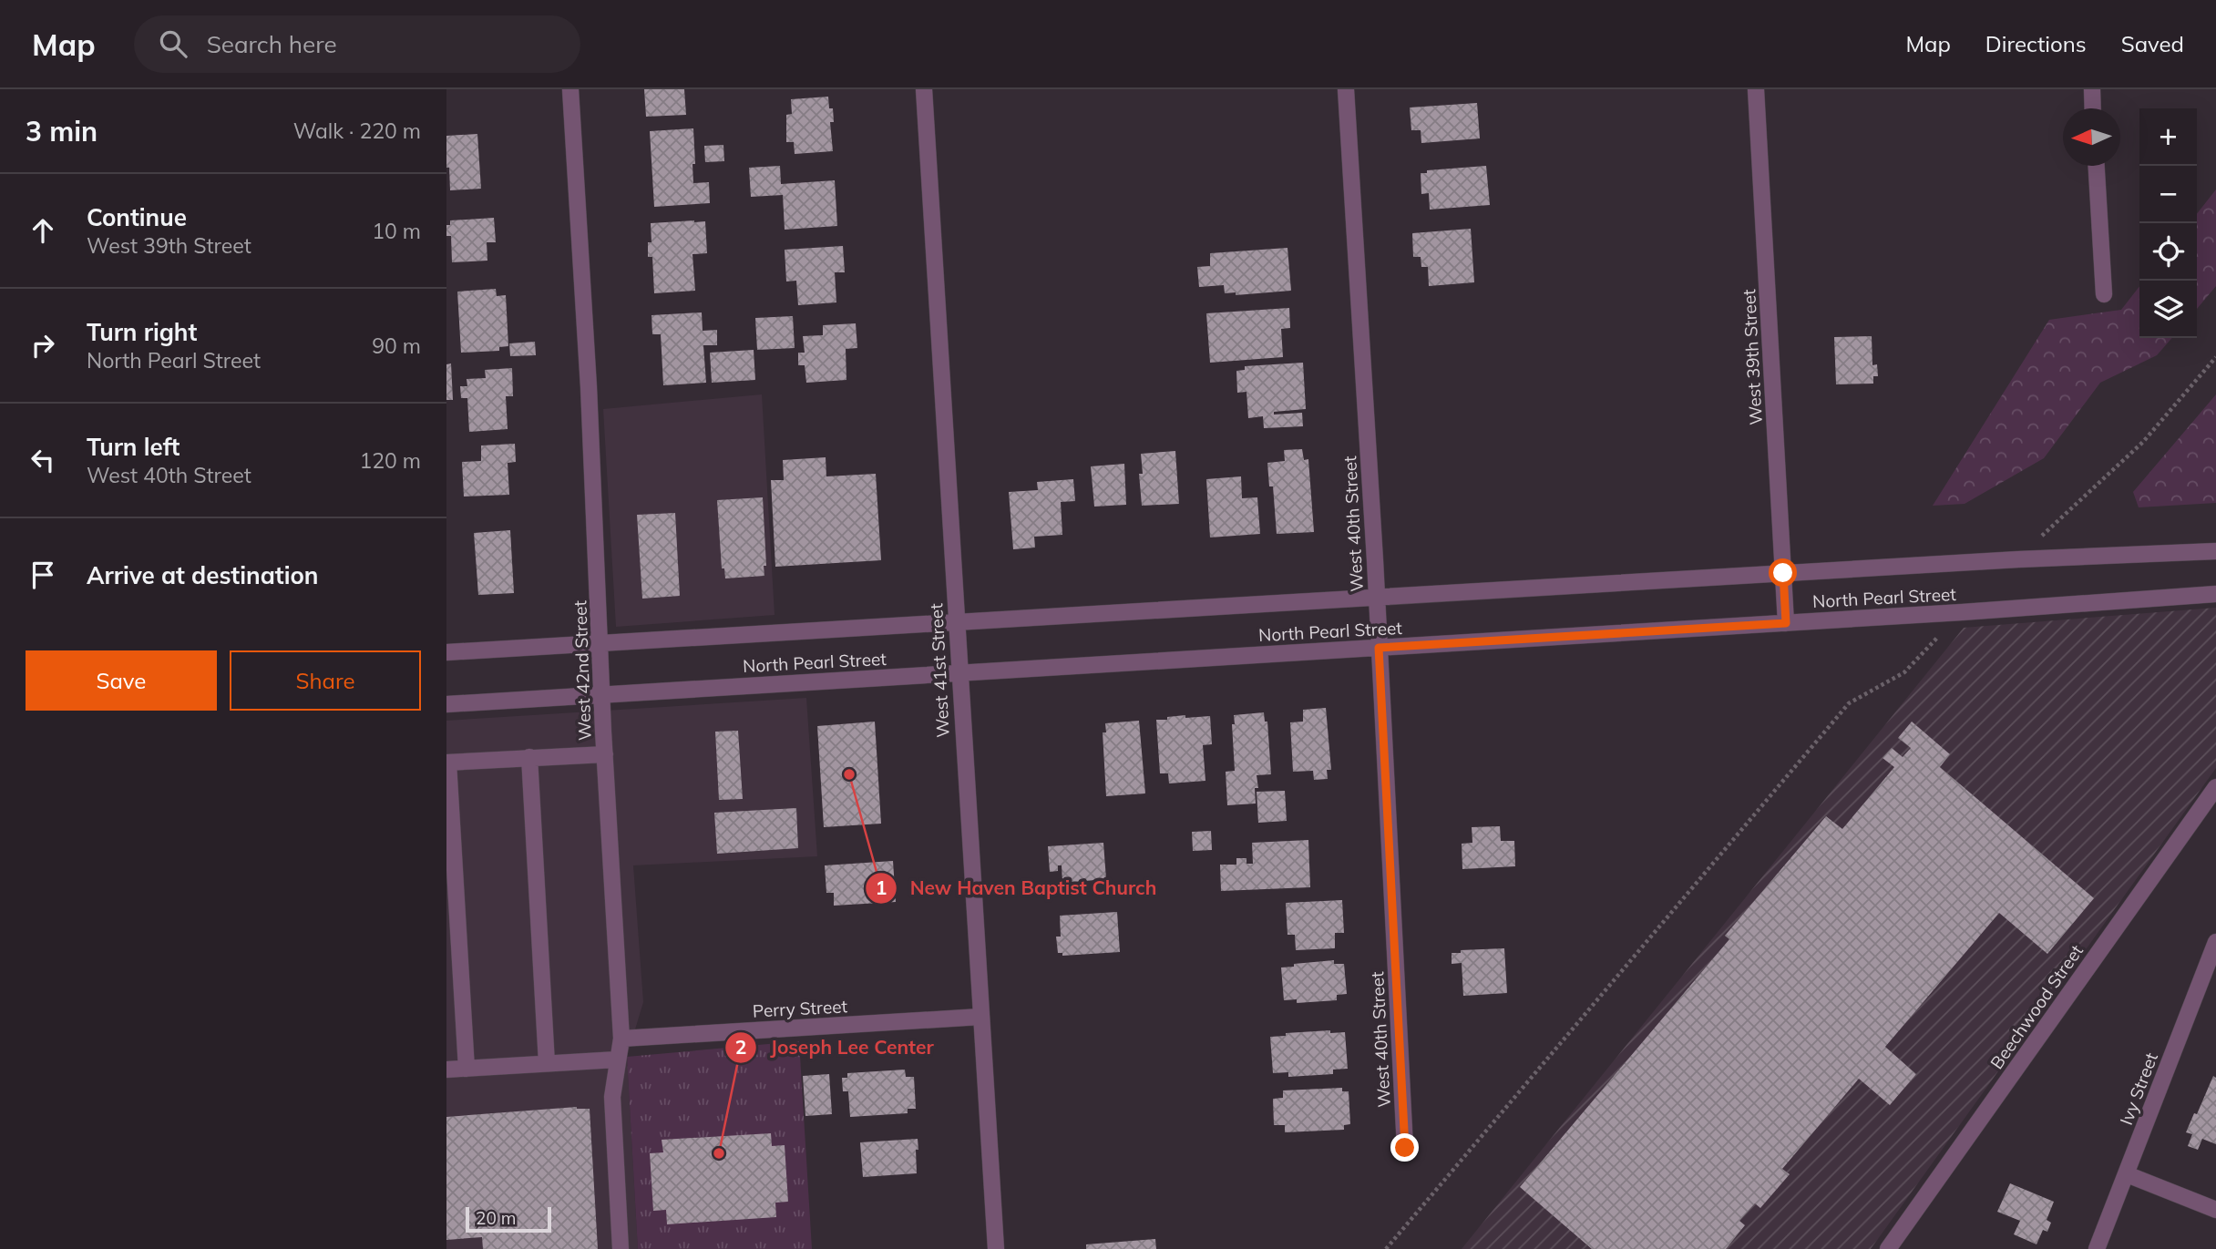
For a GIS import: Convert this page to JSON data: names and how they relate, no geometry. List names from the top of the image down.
{
  "streets": {
    "street": [
      "West 39th Street",
      "West 40th Street",
      "North Pearl Street",
      "West 42nd Street",
      "West 41st Street",
      "Beechwood Street",
      "Perry Street",
      "Ivy Street"
    ]
  },
  "crossings": [
    ["West 39th Street", "North Pearl Street"],
    ["West 40th Street", "North Pearl Street"],
    ["North Pearl Street", "West 42nd Street"],
    ["North Pearl Street", "West 41st Street"],
    ["West 42nd Street", "Perry Street"],
    ["West 41st Street", "Perry Street"]
  ],
  "places": ["New Haven Baptist Church", "Joseph Lee Center"],
  "scale_bar": "20 m",
  "north": "left",
  "page": {
    "header": "Map",
    "search": "Search here",
    "nav": ["Map", "Directions", "Saved"],
    "heading": ["3 min", "Walk · 220 m"],
    "map_buttons": ["+", "−"],
    "list": [
      ["Continue", "West 39th Street", "10 m"],
      ["Turn right", "North Pearl Street", "90 m"],
      ["Turn left", "West 40th Street", "120 m"],
      "Arrive at destination"
    ],
    "buttons": ["Save", "Share"],
    "scale": "20 m"
  }
}
